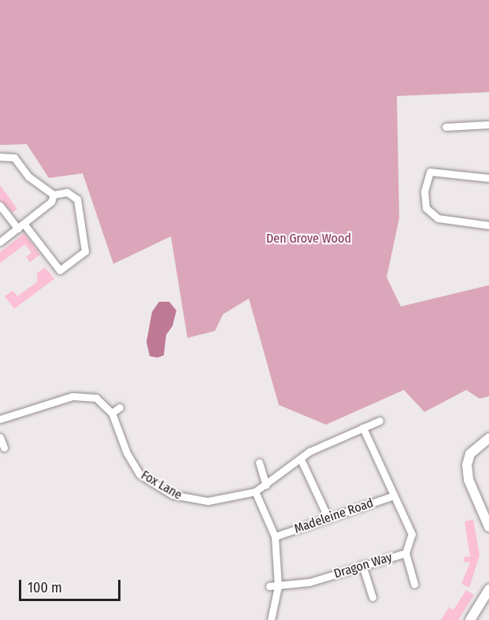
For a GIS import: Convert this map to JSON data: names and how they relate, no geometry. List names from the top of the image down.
{
  "streets": {
    "street": ["Fox Lane", "Madeleine Road", "Dragon Way"]
  },
  "crossings": [
    ["Fox Lane", "Dragon Way"],
    ["Madeleine Road", "Dragon Way"]
  ],
  "parks": ["Den Grove Wood"],
  "scale_bar": "100 m"
}
